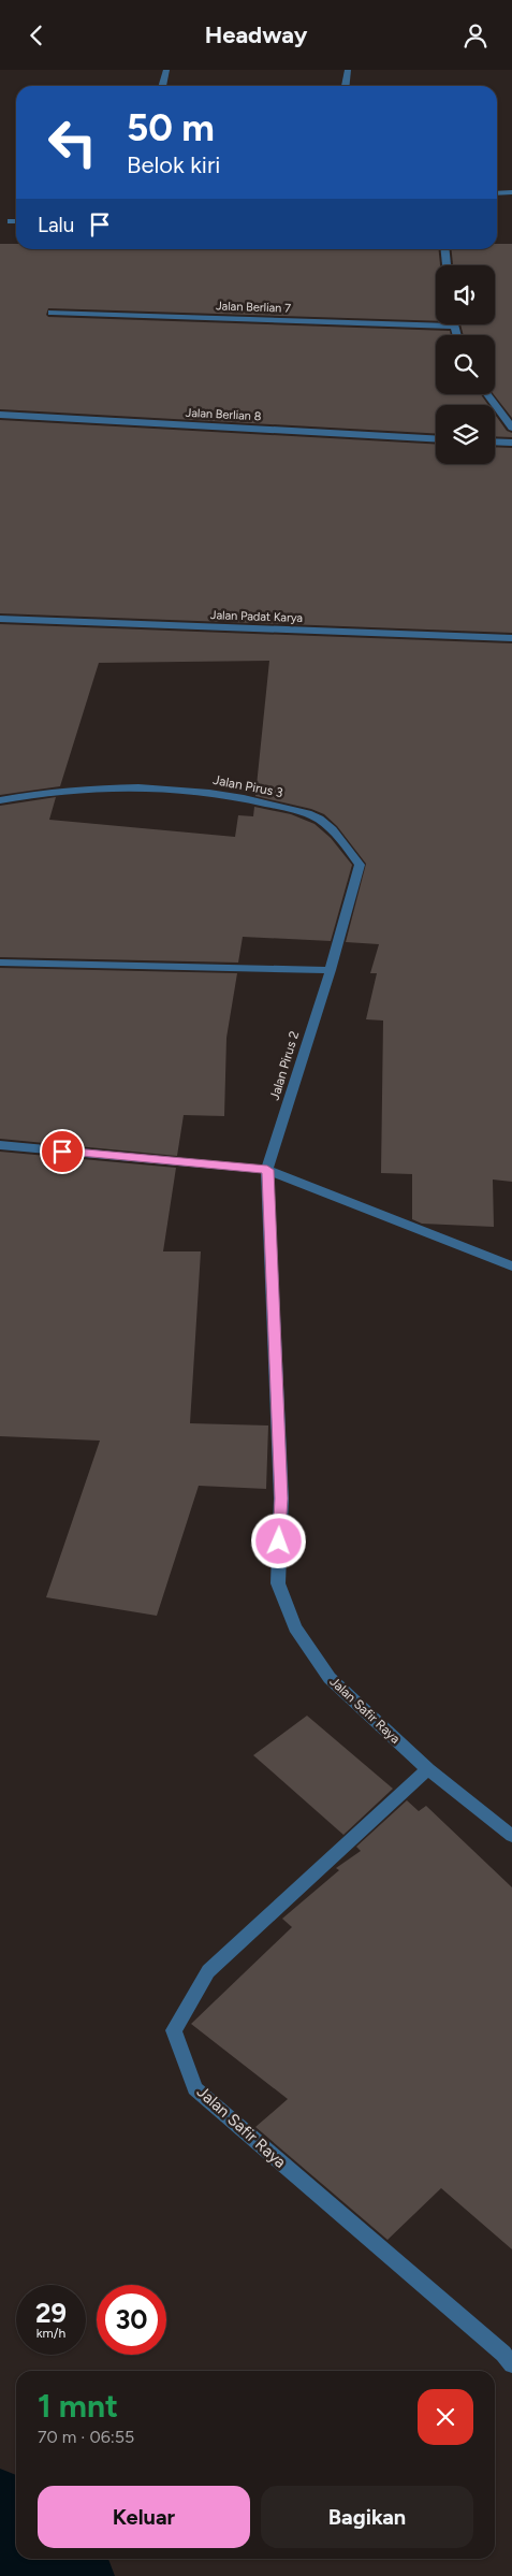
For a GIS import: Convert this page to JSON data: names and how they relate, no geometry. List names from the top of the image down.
{
  "streets": {
    "street": [
      "Jalan Berlian 7",
      "Jalan Berlian 8",
      "Jalan Padat Karya",
      "Jalan Pirus 3",
      "Jalan Pirus 2",
      "Jalan Safir Raya"
    ]
  },
  "crossings": [
    ["Jalan Pirus 3", "Jalan Pirus 2"],
    ["Jalan Pirus 2", "Jalan Safir Raya"]
  ],
  "page": {
    "header": "Headway",
    "turn": ["50 m", "Belok kiri"],
    "then": "Lalu",
    "speed": "29 km/h",
    "limit": "30",
    "heading": ["1 mnt", "70 m · 06:55"],
    "buttons": ["Keluar", "Bagikan"]
  }
}
